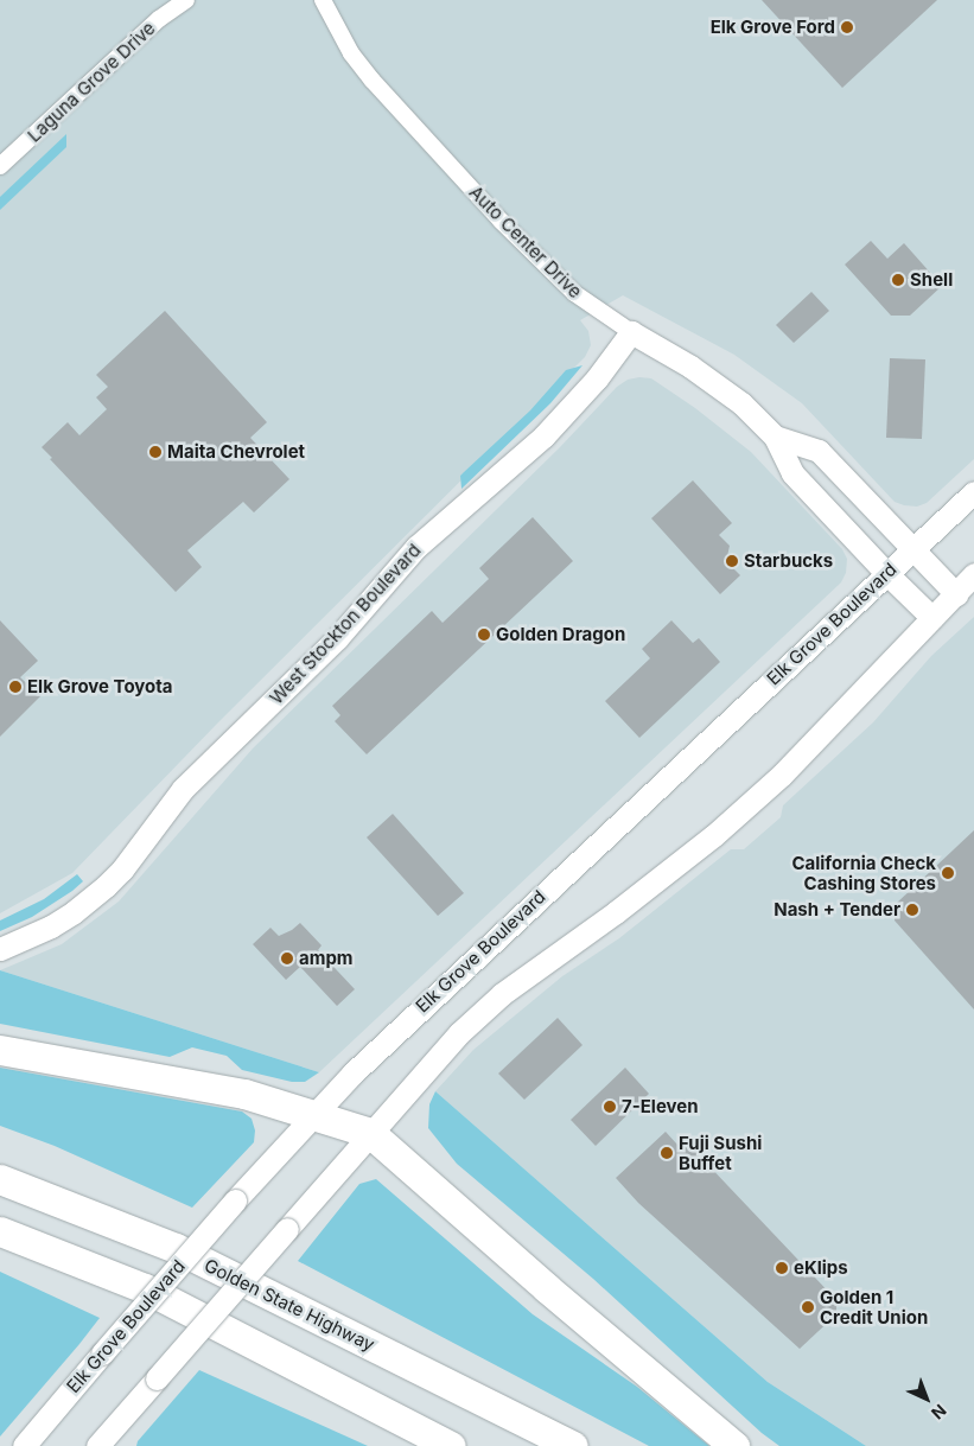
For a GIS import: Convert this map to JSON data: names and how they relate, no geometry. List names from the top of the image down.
{
  "streets": {
    "highway": ["Golden State Highway"],
    "main road": ["Auto Center Drive", "West Stockton Boulevard", "Elk Grove Boulevard"],
    "street": ["Laguna Grove Drive"]
  },
  "crossings": [
    ["Auto Center Drive", "West Stockton Boulevard"],
    ["Auto Center Drive", "Elk Grove Boulevard"]
  ],
  "places": [
    "Elk Grove Ford",
    "Shell",
    "Maita Chevrolet",
    "Starbucks",
    "Golden Dragon",
    "Elk Grove Toyota",
    "California Check Cashing Stores",
    "Nash + Tender",
    "ampm",
    "7-Eleven",
    "Fuji Sushi Buffet",
    "eKlips",
    "Golden 1 Credit Union"
  ],
  "north": "bottom right"
}
